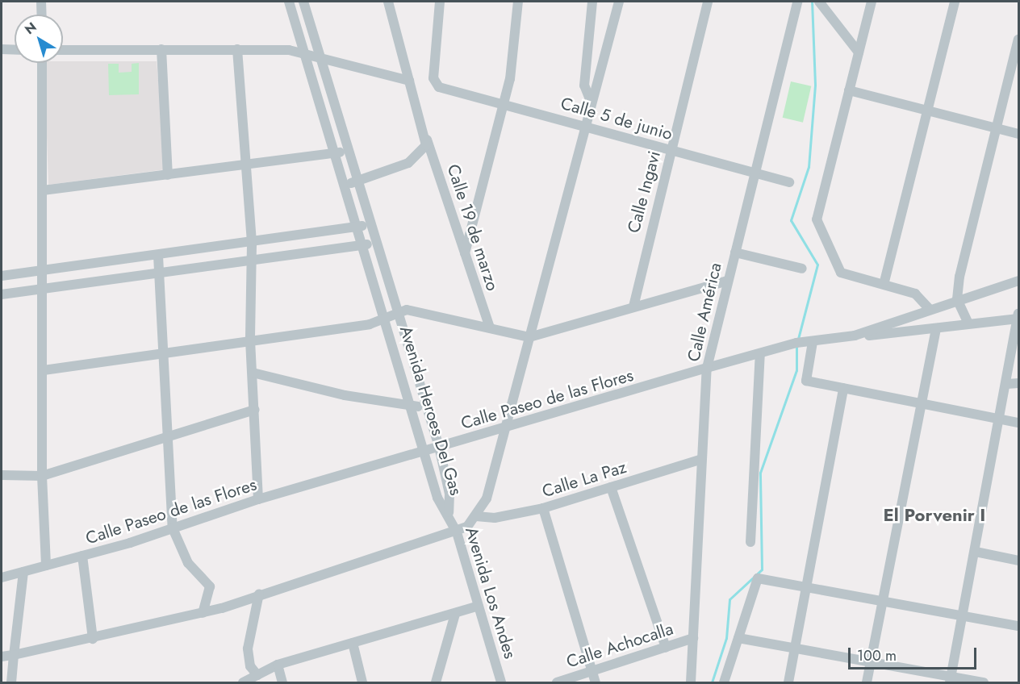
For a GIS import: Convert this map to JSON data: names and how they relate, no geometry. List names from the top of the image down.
{
  "streets": {
    "street": [
      "Calle 5 de junio",
      "Calle Ingavi",
      "Calle 19 de marzo",
      "Calle América",
      "Calle Paseo de las Flores",
      "Avenida Heroes Del Gas",
      "Calle La Paz",
      "Avenida Los Andes",
      "Calle Achocalla"
    ]
  },
  "crossings": [
    ["Calle 5 de junio", "Calle Ingavi"],
    ["Calle 5 de junio", "Calle América"],
    ["Calle América", "Calle Paseo de las Flores"],
    ["Calle América", "Calle La Paz"],
    ["Calle América", "Calle Achocalla"],
    ["Calle Paseo de las Flores", "Avenida Heroes Del Gas"],
    ["Avenida Heroes Del Gas", "Avenida Los Andes"]
  ],
  "districts": ["El Porvenir I"],
  "scale_bar": "100 m",
  "north": "top left"
}
